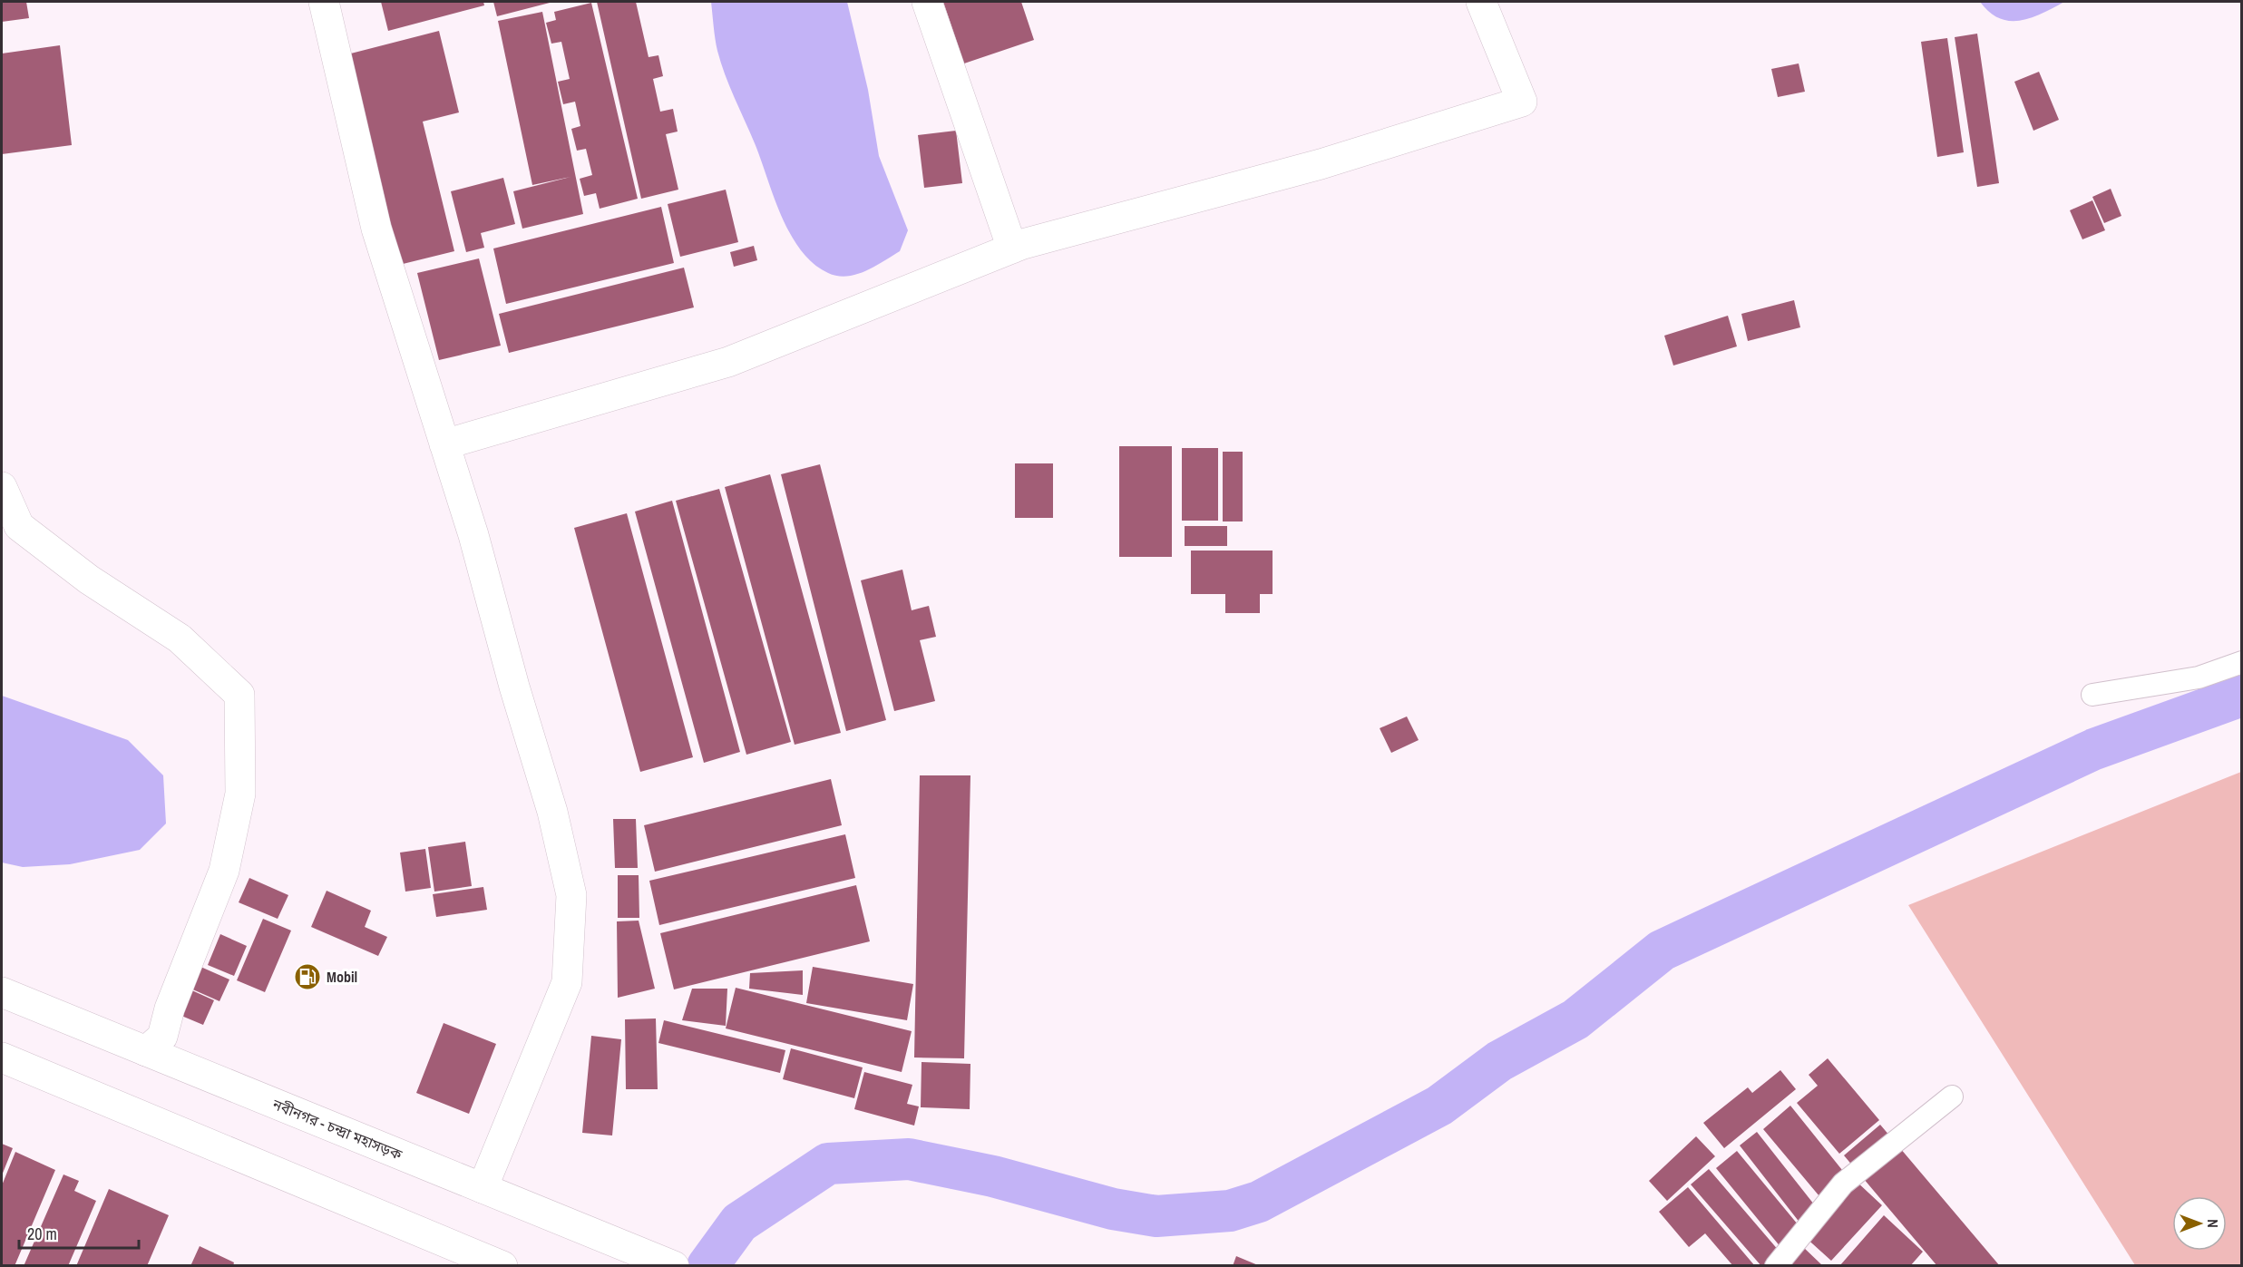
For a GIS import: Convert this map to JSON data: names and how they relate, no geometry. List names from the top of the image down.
{
  "streets": {
    "main road": ["নবীনগর - চন্দ্রা মহাসড়ক"]
  },
  "places": {
    "fuel station": ["Mobil"]
  },
  "scale_bar": "20 m",
  "north": "right"
}
